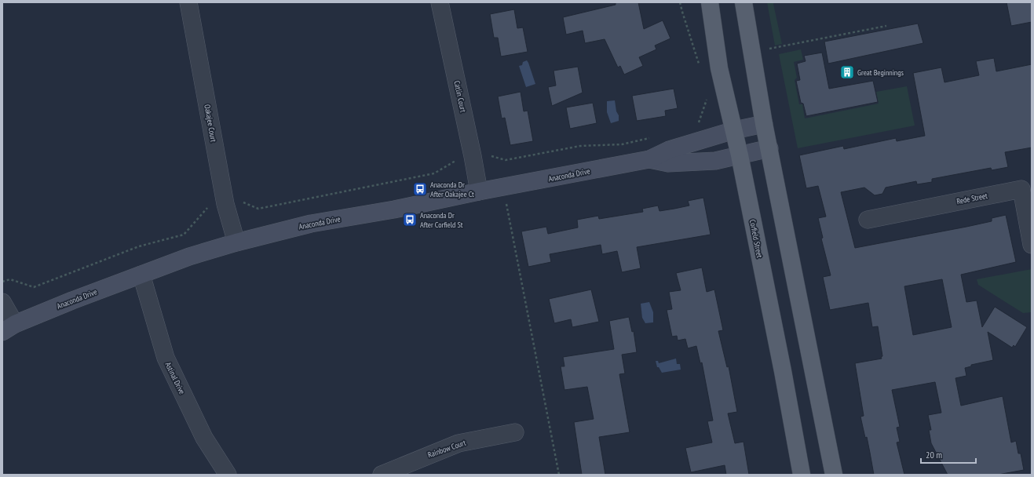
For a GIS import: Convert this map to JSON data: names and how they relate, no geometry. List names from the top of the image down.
{
  "streets": {
    "main road": ["Anaconda Drive", "Corfield Street"],
    "street": [
      "Catlin Court",
      "Oakajee Court",
      "Rede Street",
      "Astinal Drive",
      "Rainbow Court"
    ]
  },
  "crossings": [
    ["Catlin Court", "Anaconda Drive"],
    ["Oakajee Court", "Anaconda Drive"],
    ["Anaconda Drive", "Corfield Street"],
    ["Anaconda Drive", "Astinal Drive"]
  ],
  "places": {
    "building": ["Great Beginnings"],
    "bus stop": ["Anaconda Dr After Oakajee Ct", "Anaconda Dr After Corfield St"]
  },
  "scale_bar": "20 m"
}
